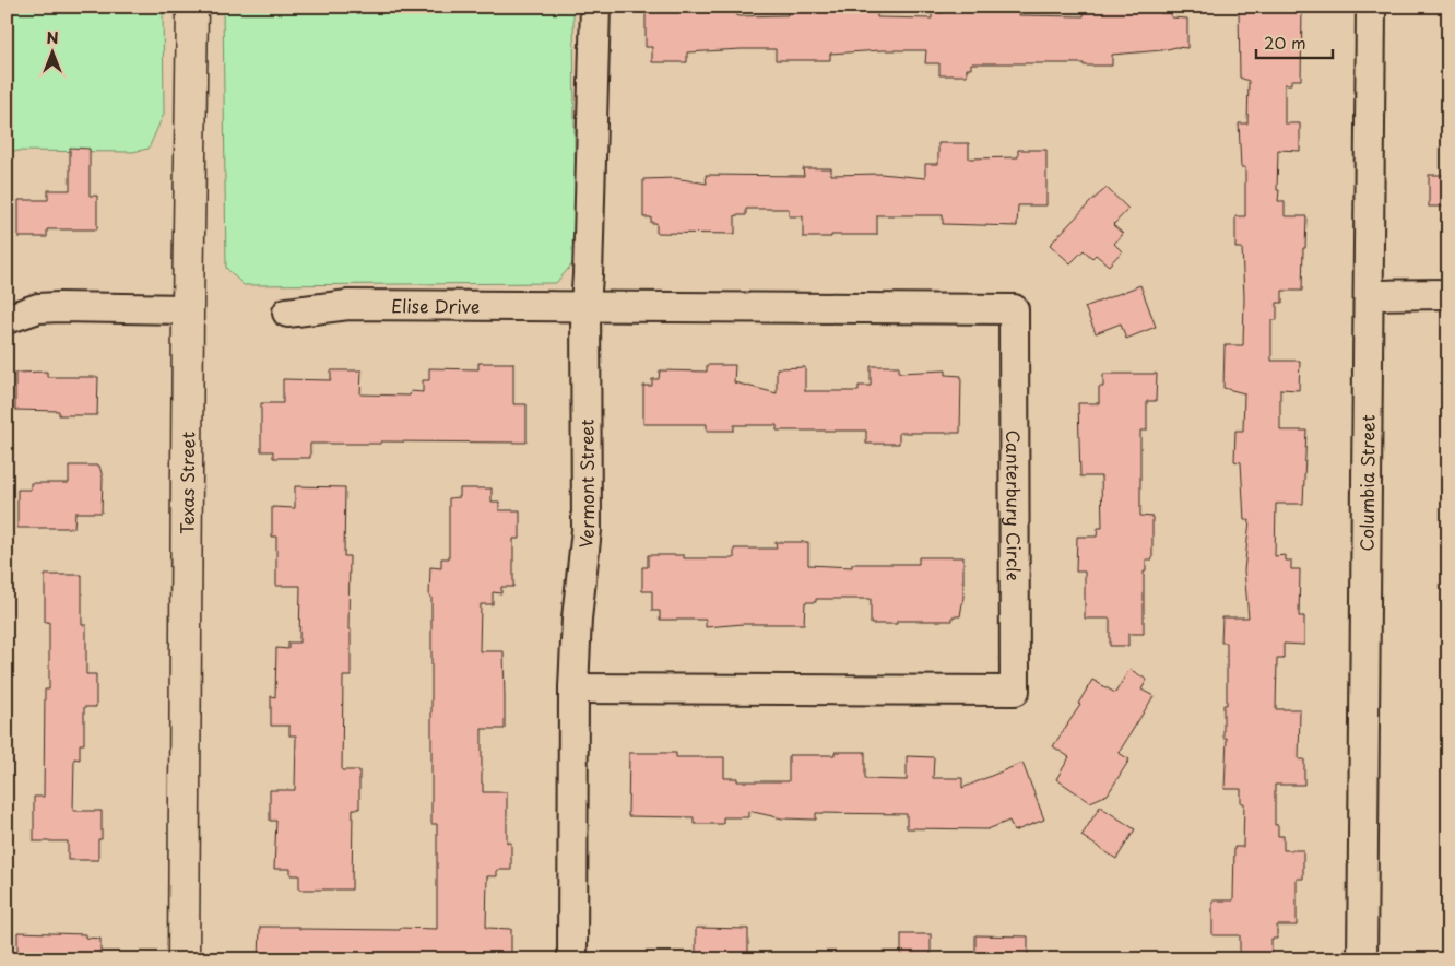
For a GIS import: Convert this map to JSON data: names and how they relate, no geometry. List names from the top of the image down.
{
  "streets": {
    "street": [
      "Elise Drive",
      "Texas Street",
      "Vermont Street",
      "Columbia Street",
      "Canterbury Circle"
    ]
  },
  "crossings": [
    ["Elise Drive", "Vermont Street"],
    ["Elise Drive", "Canterbury Circle"],
    ["Vermont Street", "Canterbury Circle"]
  ],
  "scale_bar": "20 m",
  "north": "top"
}
